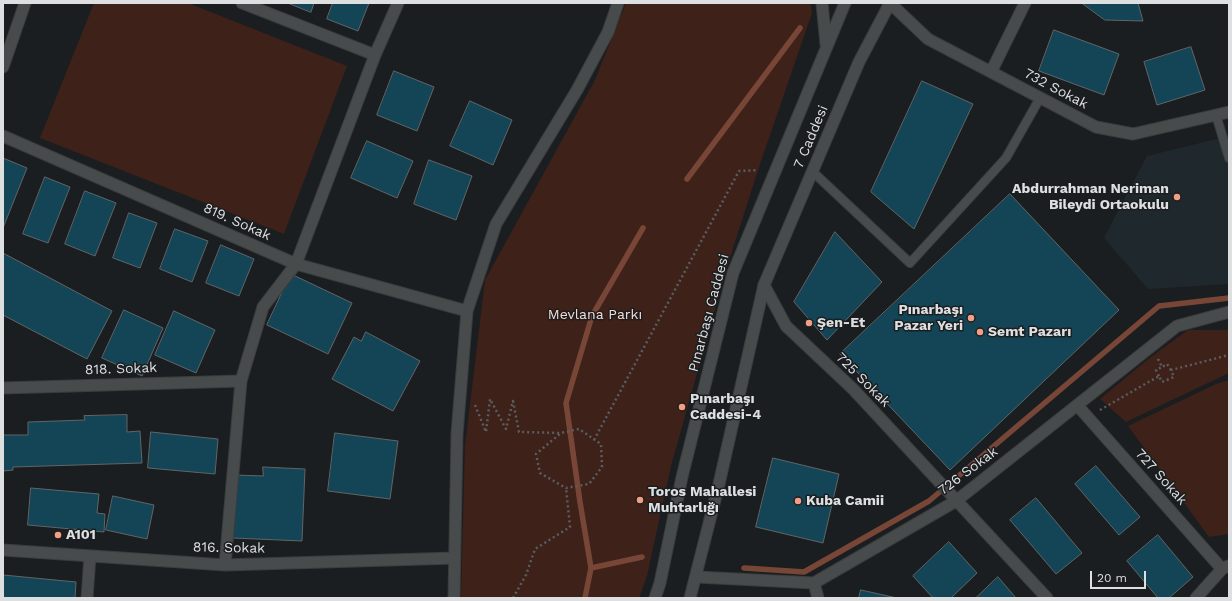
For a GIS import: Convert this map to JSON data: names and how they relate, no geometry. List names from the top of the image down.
{
  "streets": {
    "street": [
      "732 Sokak",
      "7 Caddesi",
      "819. Sokak",
      "Pınarbaşı Caddesi",
      "818. Sokak",
      "725 Sokak",
      "726 Sokak",
      "727 Sokak",
      "816. Sokak"
    ]
  },
  "crossings": [
    ["732 Sokak", "7 Caddesi"],
    ["7 Caddesi", "725 Sokak"],
    ["725 Sokak", "726 Sokak"],
    ["726 Sokak", "727 Sokak"]
  ],
  "parks": ["Mevlana Parkı"],
  "places": [
    "Abdurrahman Neriman Bileydi Ortaokulu",
    "Pınarbaşı Pazar Yeri",
    "Şen-Et",
    "Semt Pazarı",
    "Pınarbaşı Caddesi-4",
    "Toros Mahallesi Muhtarlığı",
    "Kuba Camii",
    "A101"
  ],
  "scale_bar": "20 m"
}
